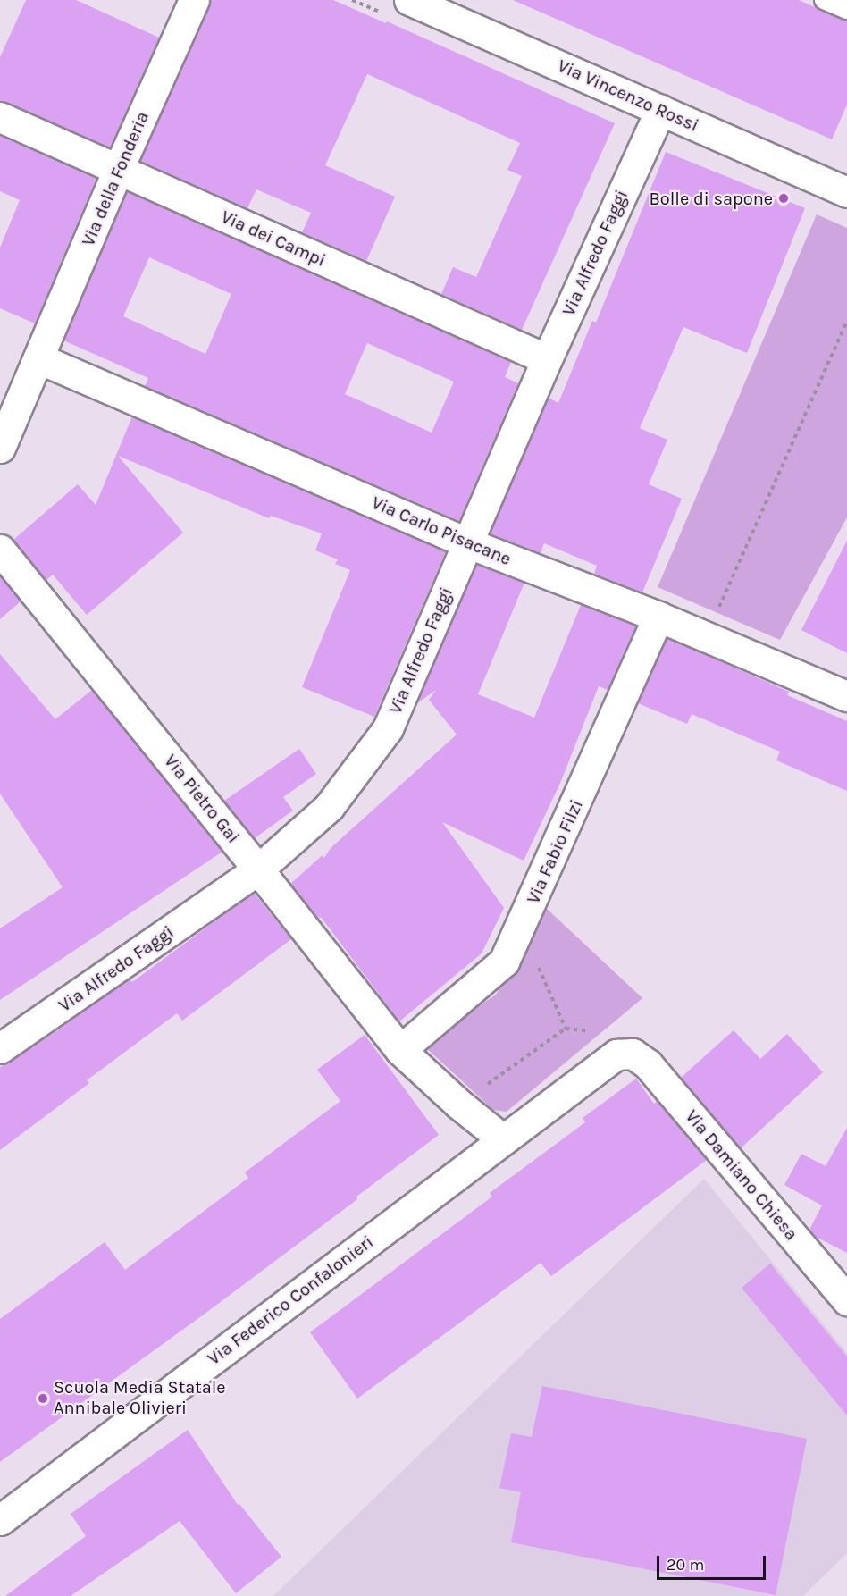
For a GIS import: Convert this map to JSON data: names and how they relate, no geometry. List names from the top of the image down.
{
  "streets": {
    "street": [
      "Via Vincenzo Rossi",
      "Via della Fonderia",
      "Via dei Campi",
      "Via Alfredo Faggi",
      "Via Carlo Pisacane",
      "Via Pietro Gai",
      "Via Fabio Filzi",
      "Via Damiano Chiesa",
      "Via Federico Confalonieri"
    ]
  },
  "crossings": [
    ["Via Vincenzo Rossi", "Via Alfredo Faggi"],
    ["Via della Fonderia", "Via dei Campi"],
    ["Via della Fonderia", "Via Carlo Pisacane"],
    ["Via dei Campi", "Via Alfredo Faggi"],
    ["Via Alfredo Faggi", "Via Carlo Pisacane"],
    ["Via Alfredo Faggi", "Via Pietro Gai"],
    ["Via Carlo Pisacane", "Via Fabio Filzi"],
    ["Via Pietro Gai", "Via Fabio Filzi"],
    ["Via Pietro Gai", "Via Federico Confalonieri"],
    ["Via Damiano Chiesa", "Via Federico Confalonieri"]
  ],
  "places": ["Bolle di sapone", "Scuola Media Statale Annibale Olivieri"],
  "scale_bar": "20 m"
}
